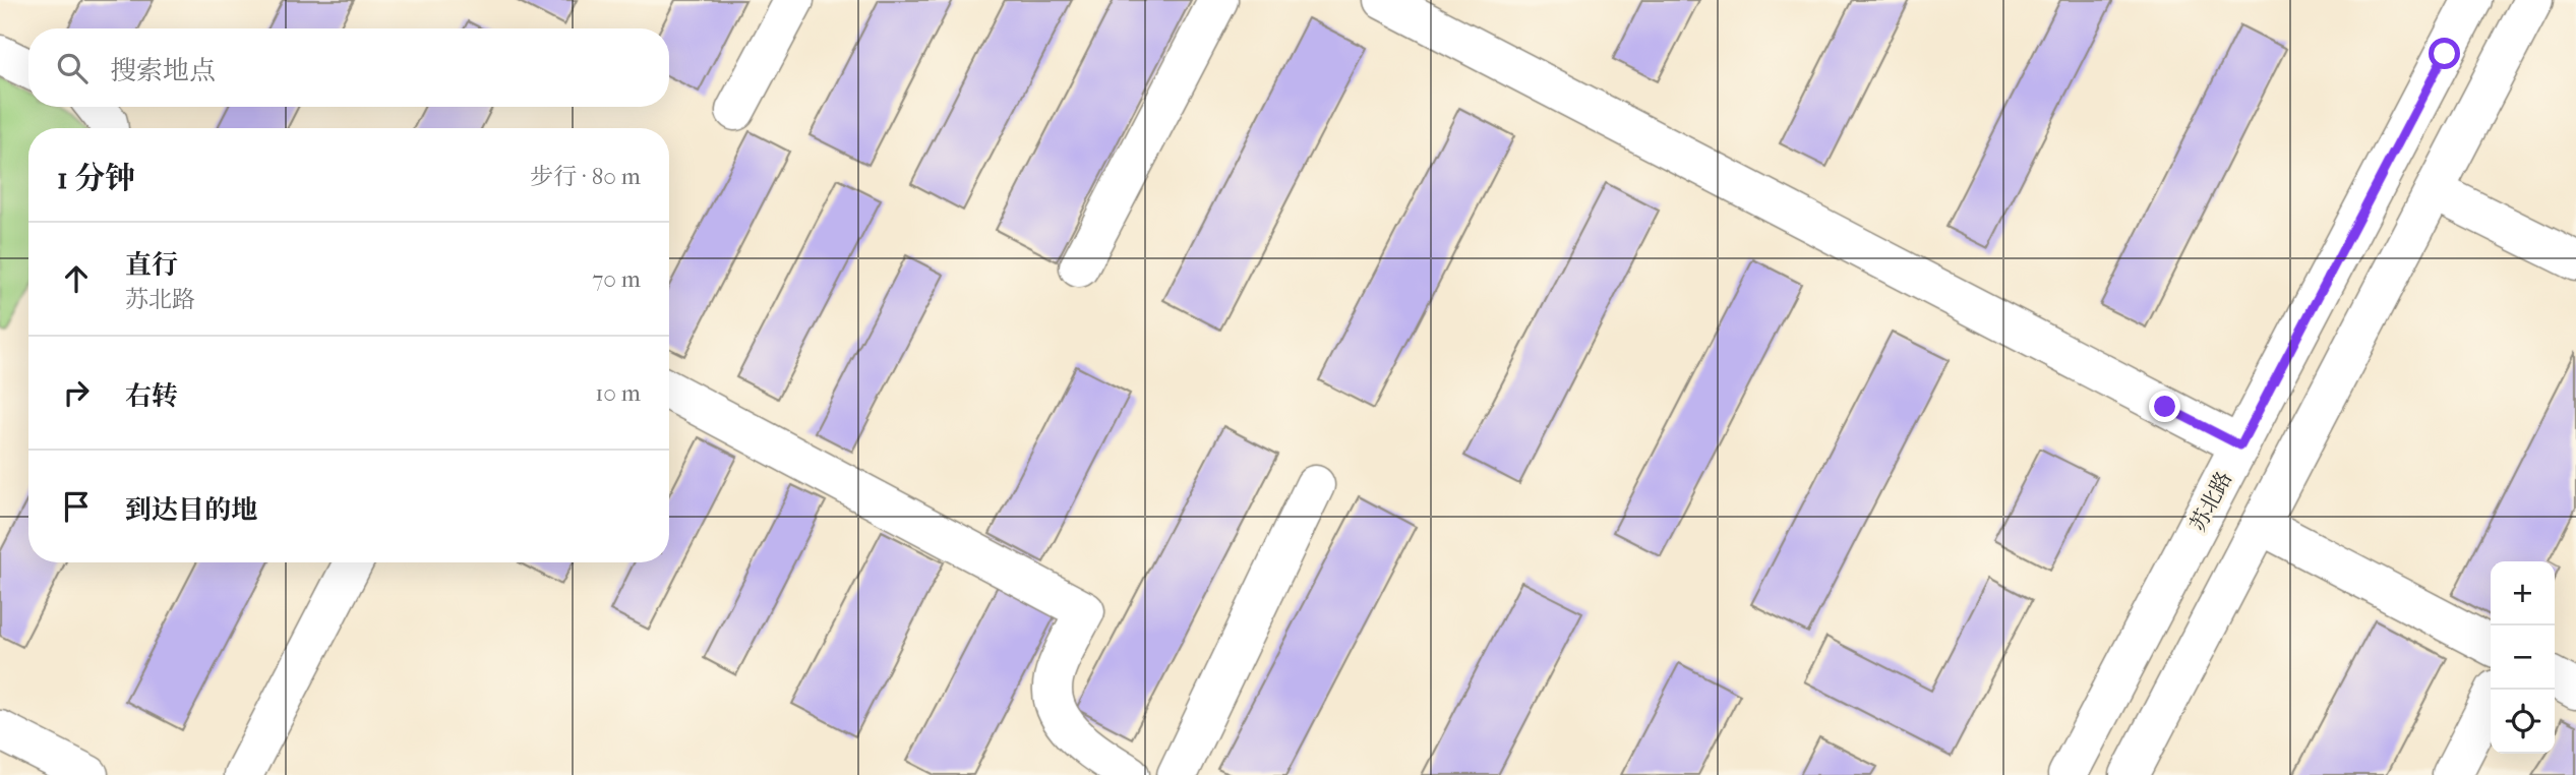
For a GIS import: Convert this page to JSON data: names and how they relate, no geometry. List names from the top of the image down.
{
  "streets": {
    "main road": ["苏北路"]
  },
  "page": {
    "search": "搜索地点",
    "heading": ["1 分钟", "步行 · 80 m"],
    "list": [
      ["直行", "苏北路", "70 m"],
      ["右转", "10 m"],
      "到达目的地"
    ],
    "map_buttons": ["+", "−"]
  }
}
